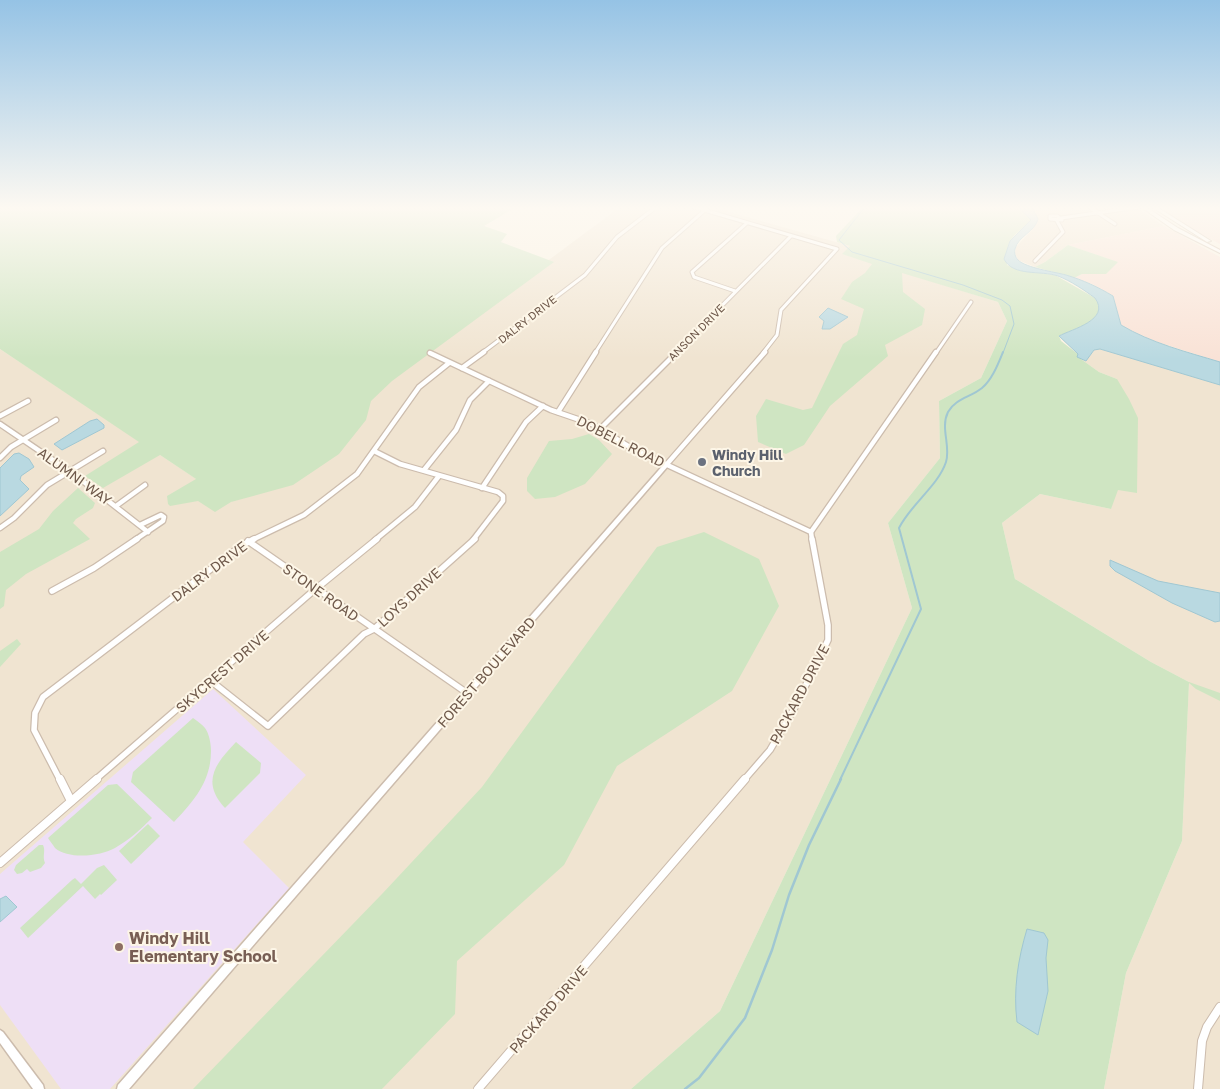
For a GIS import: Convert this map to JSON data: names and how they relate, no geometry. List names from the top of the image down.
{
  "streets": {
    "street": [
      "DALRY DRIVE",
      "ANSON DRIVE",
      "DOBELL ROAD",
      "ALUMNI WAY",
      "STONE ROAD",
      "LOYS DRIVE",
      "SKYCREST DRIVE",
      "FOREST BOULEVARD",
      "PACKARD DRIVE"
    ]
  },
  "crossings": [
    ["DALRY DRIVE", "DOBELL ROAD"],
    ["DALRY DRIVE", "STONE ROAD"],
    ["DALRY DRIVE", "SKYCREST DRIVE"],
    ["ANSON DRIVE", "DOBELL ROAD"],
    ["DOBELL ROAD", "FOREST BOULEVARD"],
    ["DOBELL ROAD", "PACKARD DRIVE"],
    ["STONE ROAD", "LOYS DRIVE"],
    ["STONE ROAD", "SKYCREST DRIVE"],
    ["STONE ROAD", "FOREST BOULEVARD"],
    ["LOYS DRIVE", "SKYCREST DRIVE"]
  ],
  "places": ["Windy Hill Church", "Windy Hill Elementary School"]
}
